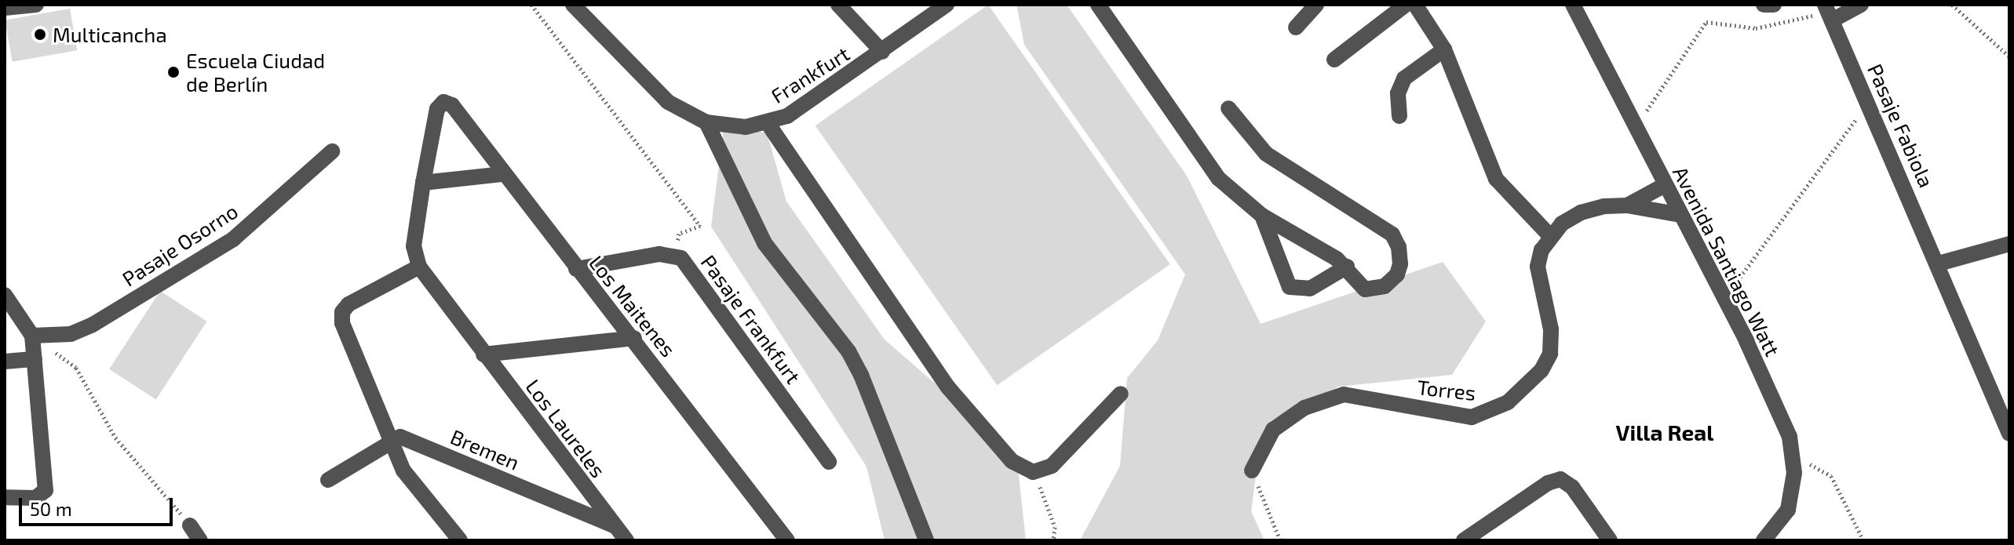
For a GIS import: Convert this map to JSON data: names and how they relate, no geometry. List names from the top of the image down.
{
  "streets": {
    "street": [
      "Frankfurt",
      "Pasaje Fabiola",
      "Pasaje Osorno",
      "Avenida Santiago Watt",
      "Los Maitenes",
      "Pasaje Frankfurt",
      "Torres",
      "Los Laureles",
      "Bremen"
    ]
  },
  "crossings": [
    ["Avenida Santiago Watt", "Torres"],
    ["Los Maitenes", "Pasaje Frankfurt"],
    ["Los Maitenes", "Los Laureles"],
    ["Los Laureles", "Bremen"]
  ],
  "districts": ["Villa Real"],
  "places": ["Multicancha", "Escuela Ciudad de Berlín"],
  "scale_bar": "50 m"
}
